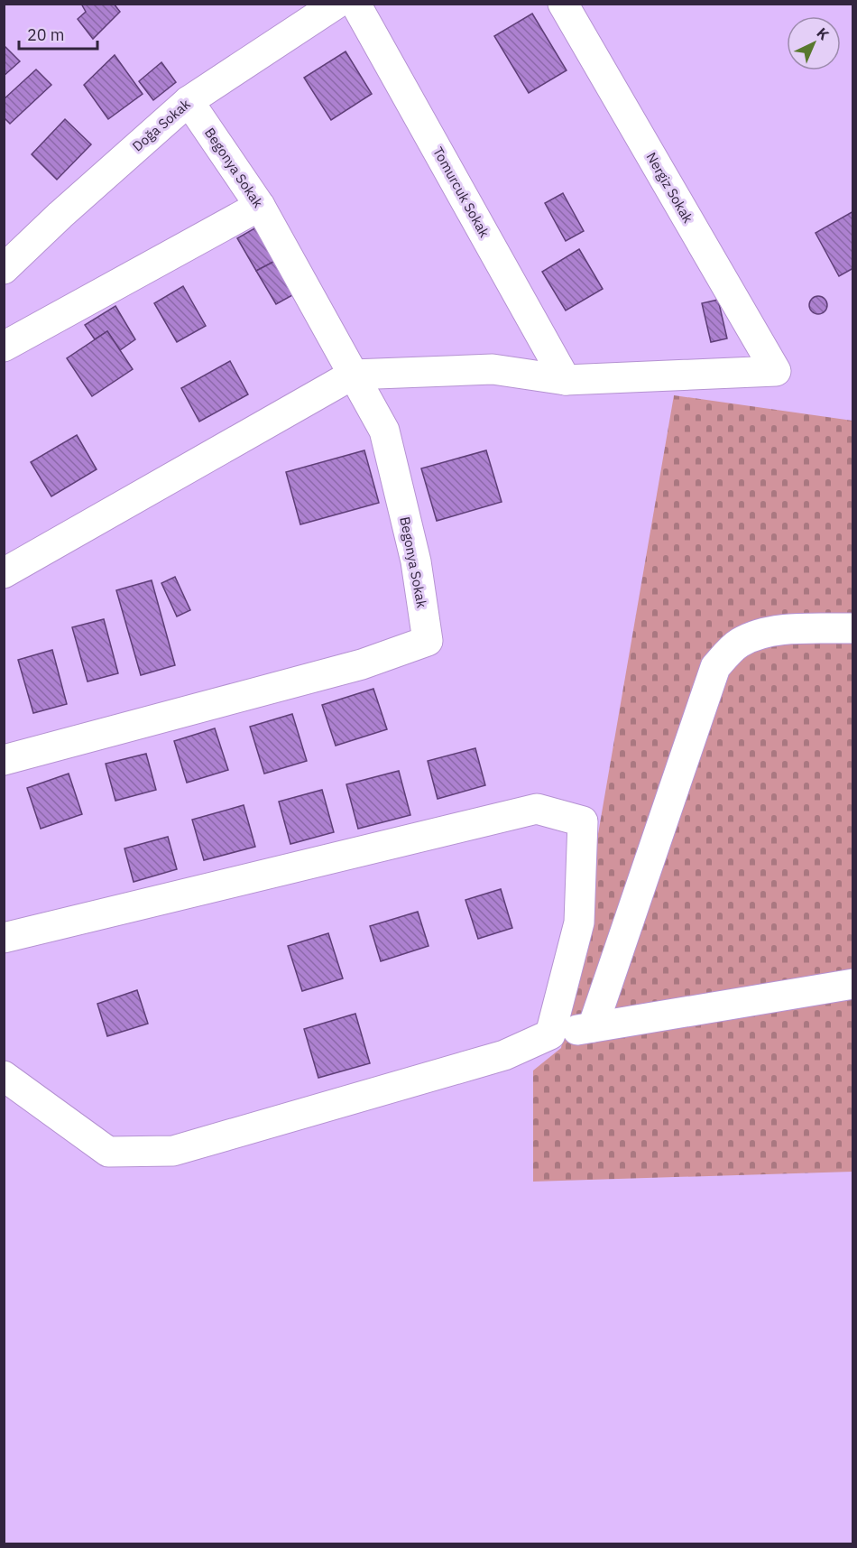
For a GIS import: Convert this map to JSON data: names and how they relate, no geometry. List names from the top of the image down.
{
  "streets": {
    "street": [
      "Doğa Sokak",
      "Begonya Sokak",
      "Nergiz Sokak",
      "Tomurcuk Sokak"
    ]
  },
  "crossings": [
    ["Doğa Sokak", "Begonya Sokak"],
    ["Nergiz Sokak", "Tomurcuk Sokak"]
  ],
  "scale_bar": "20 m",
  "north": "top right"
}
